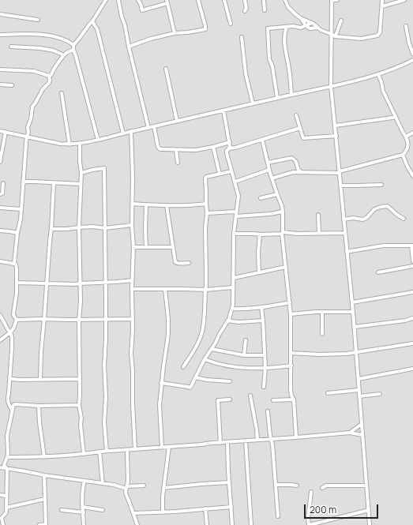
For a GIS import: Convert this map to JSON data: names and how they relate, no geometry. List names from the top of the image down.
{
  "scale_bar": "200 m"
}
